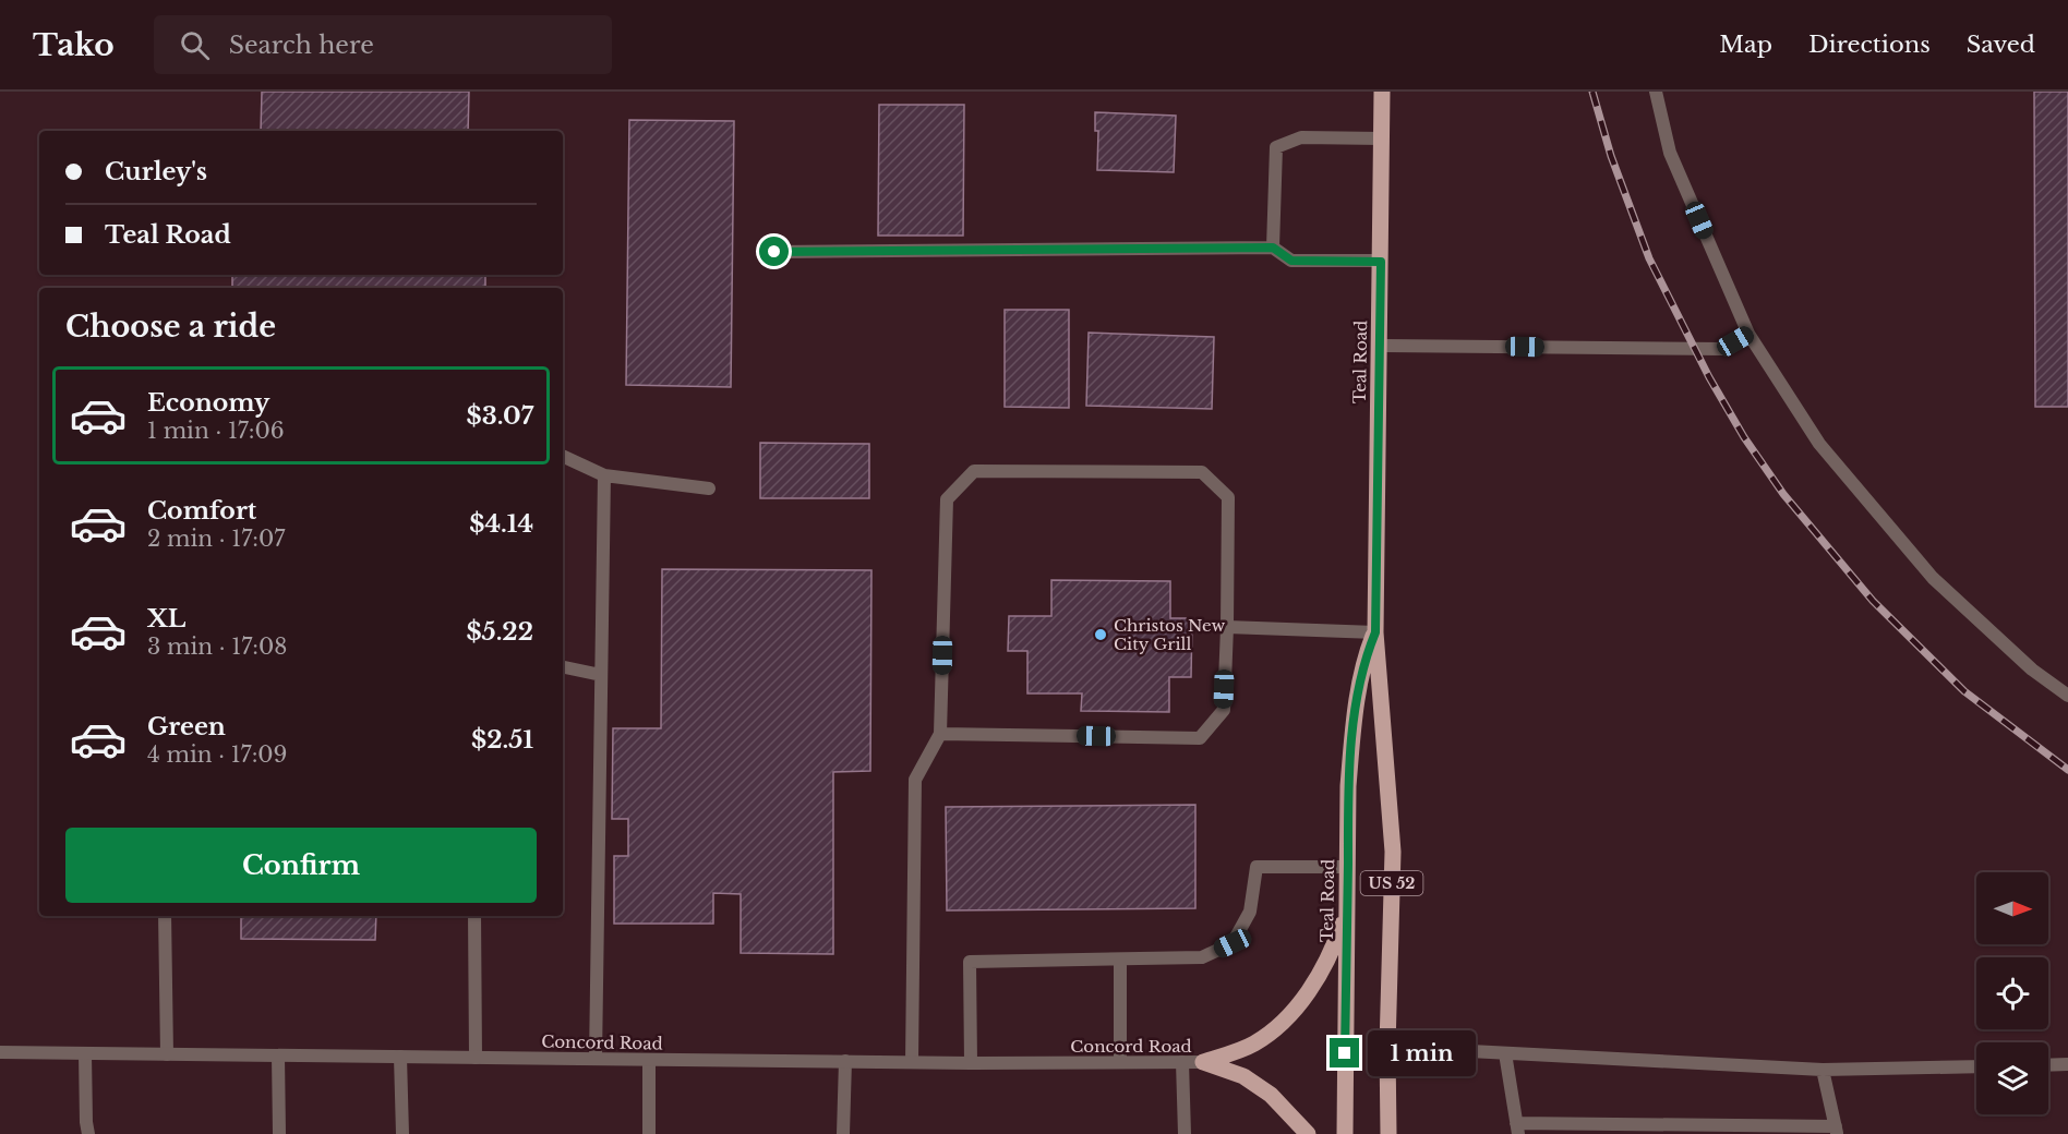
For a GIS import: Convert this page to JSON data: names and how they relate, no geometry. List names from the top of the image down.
{
  "streets": {
    "main road": ["Teal Road", "US 52"],
    "street": ["Concord Road"]
  },
  "places": ["Christos New City Grill"],
  "north": "right",
  "page": {
    "header": "Tako",
    "search": "Search here",
    "nav": ["Map", "Directions", "Saved"],
    "banner": ["Curley's", "Teal Road"],
    "heading": "Choose a ride",
    "list": [
      {
        "name": "Economy",
        "note": "1 min · 17:06",
        "value": "$3.07"
      },
      {
        "name": "Comfort",
        "note": "2 min · 17:07",
        "value": "$4.14"
      },
      {
        "name": "XL",
        "note": "3 min · 17:08",
        "value": "$5.22"
      },
      {
        "name": "Green",
        "note": "4 min · 17:09",
        "value": "$2.51"
      }
    ],
    "buttons": "Confirm",
    "bubble": "1 min"
  }
}
